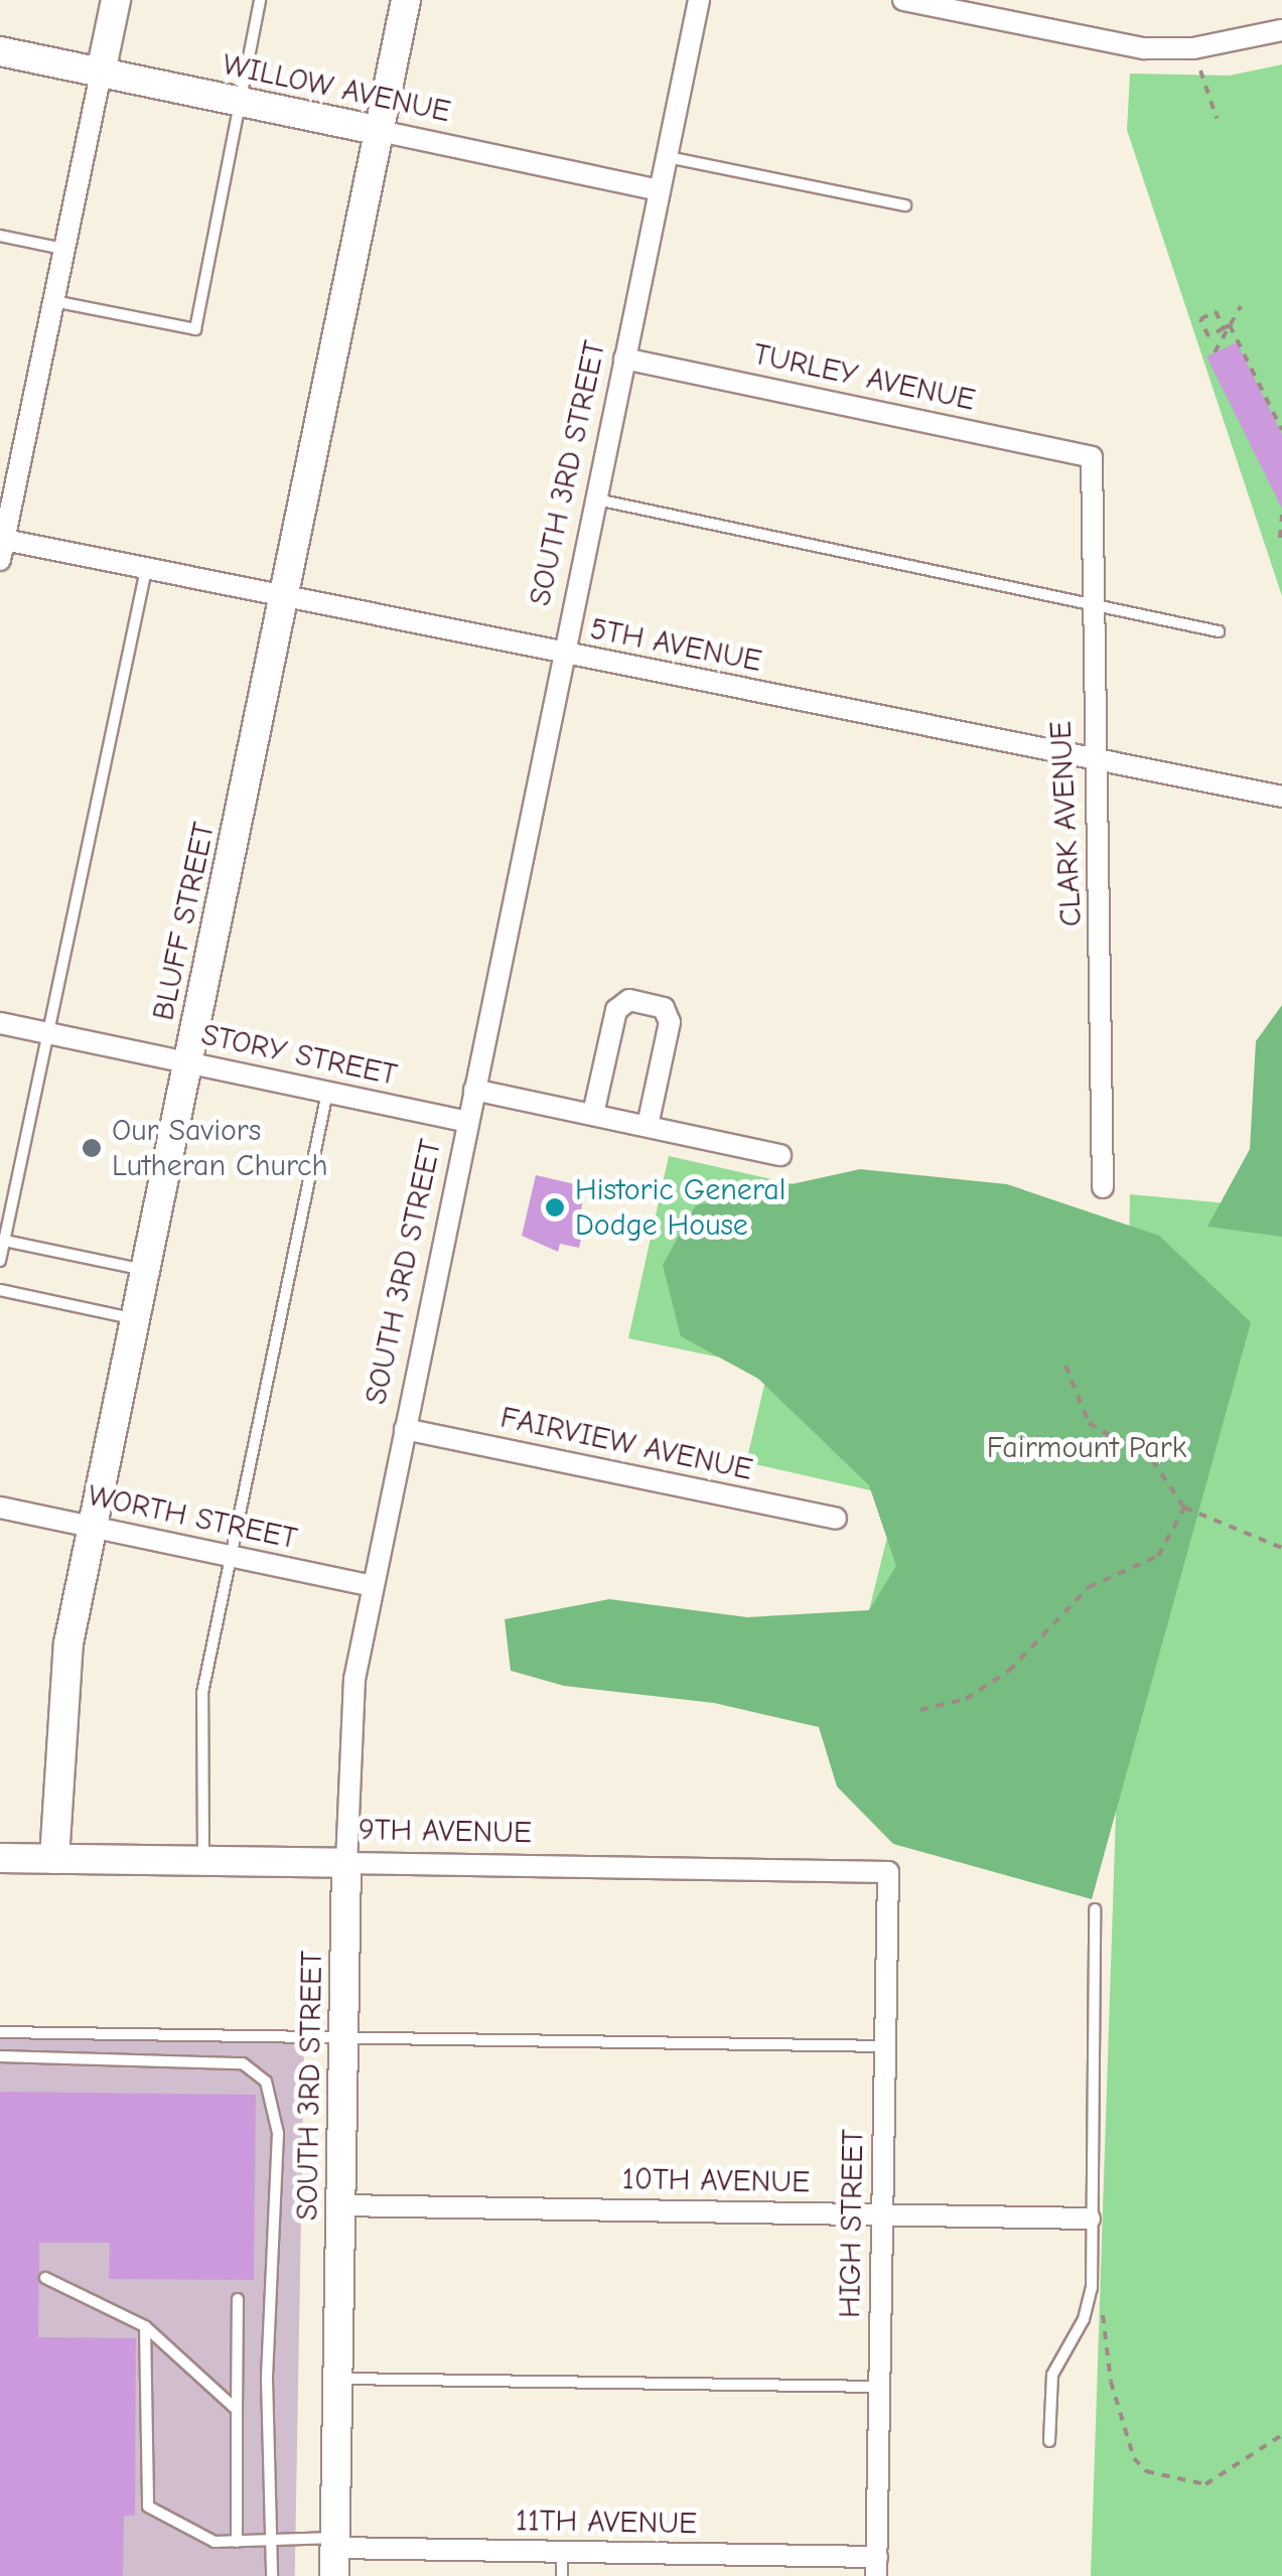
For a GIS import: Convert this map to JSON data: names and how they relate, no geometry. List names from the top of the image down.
{
  "streets": {
    "main road": [
      "WILLOW AVENUE",
      "SOUTH 3RD STREET",
      "BLUFF STREET",
      "9TH AVENUE"
    ],
    "street": [
      "TURLEY AVENUE",
      "5TH AVENUE",
      "CLARK AVENUE",
      "STORY STREET",
      "FAIRVIEW AVENUE",
      "WORTH STREET",
      "10TH AVENUE",
      "HIGH STREET",
      "11TH AVENUE"
    ]
  },
  "crossings": [
    ["WILLOW AVENUE", "SOUTH 3RD STREET"],
    ["WILLOW AVENUE", "BLUFF STREET"],
    ["TURLEY AVENUE", "SOUTH 3RD STREET"],
    ["TURLEY AVENUE", "CLARK AVENUE"],
    ["SOUTH 3RD STREET", "5TH AVENUE"],
    ["SOUTH 3RD STREET", "STORY STREET"],
    ["SOUTH 3RD STREET", "FAIRVIEW AVENUE"],
    ["SOUTH 3RD STREET", "WORTH STREET"],
    ["SOUTH 3RD STREET", "9TH AVENUE"],
    ["SOUTH 3RD STREET", "10TH AVENUE"],
    ["SOUTH 3RD STREET", "11TH AVENUE"],
    ["5TH AVENUE", "CLARK AVENUE"],
    ["5TH AVENUE", "BLUFF STREET"],
    ["BLUFF STREET", "STORY STREET"],
    ["BLUFF STREET", "WORTH STREET"],
    ["BLUFF STREET", "9TH AVENUE"],
    ["9TH AVENUE", "HIGH STREET"],
    ["10TH AVENUE", "HIGH STREET"],
    ["HIGH STREET", "11TH AVENUE"]
  ],
  "parks": ["Fairmount Park"],
  "places": ["Our Saviors Lutheran Church", "Historic General Dodge House"]
}
